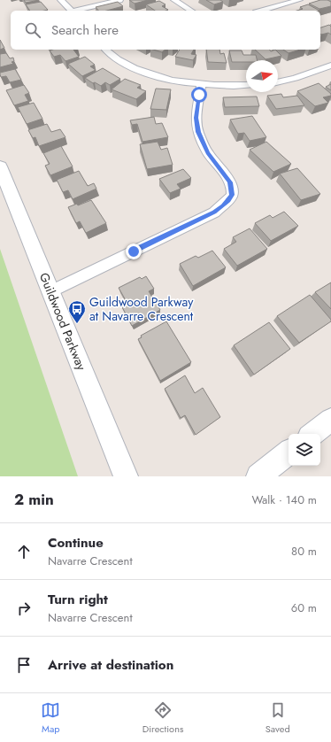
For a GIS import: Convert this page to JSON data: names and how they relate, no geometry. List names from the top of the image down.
{
  "streets": {
    "street": ["Guildwood Parkway"]
  },
  "places": {
    "bus stop": ["Guildwood Parkway at Navarre Crescent"]
  },
  "north": "right",
  "page": {
    "search": "Search here",
    "heading": ["2 min", "Walk · 140 m"],
    "list": [
      ["Continue", "Navarre Crescent", "80 m"],
      ["Turn right", "Navarre Crescent", "60 m"],
      "Arrive at destination"
    ],
    "nav": ["Map", "Directions", "Saved"]
  }
}
